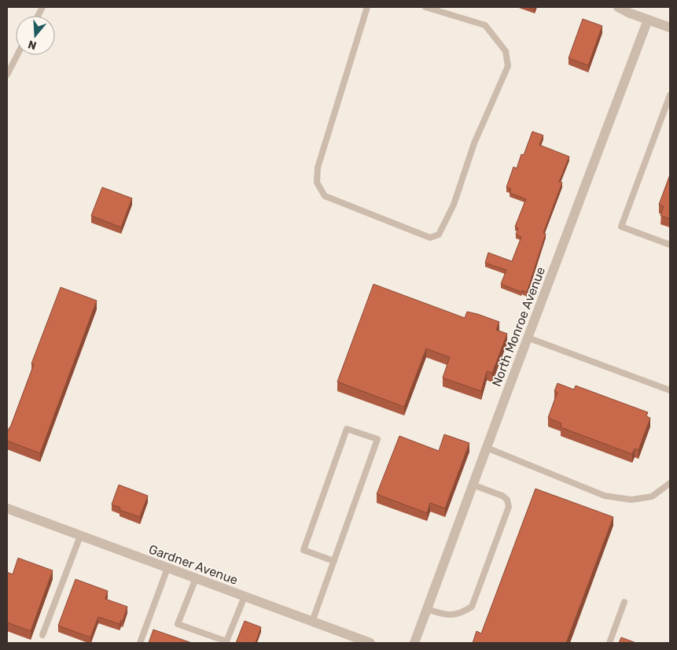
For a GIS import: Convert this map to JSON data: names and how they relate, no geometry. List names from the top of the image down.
{
  "streets": {
    "street": ["North Monroe Avenue", "Gardner Avenue"]
  },
  "north": "bottom"
}
